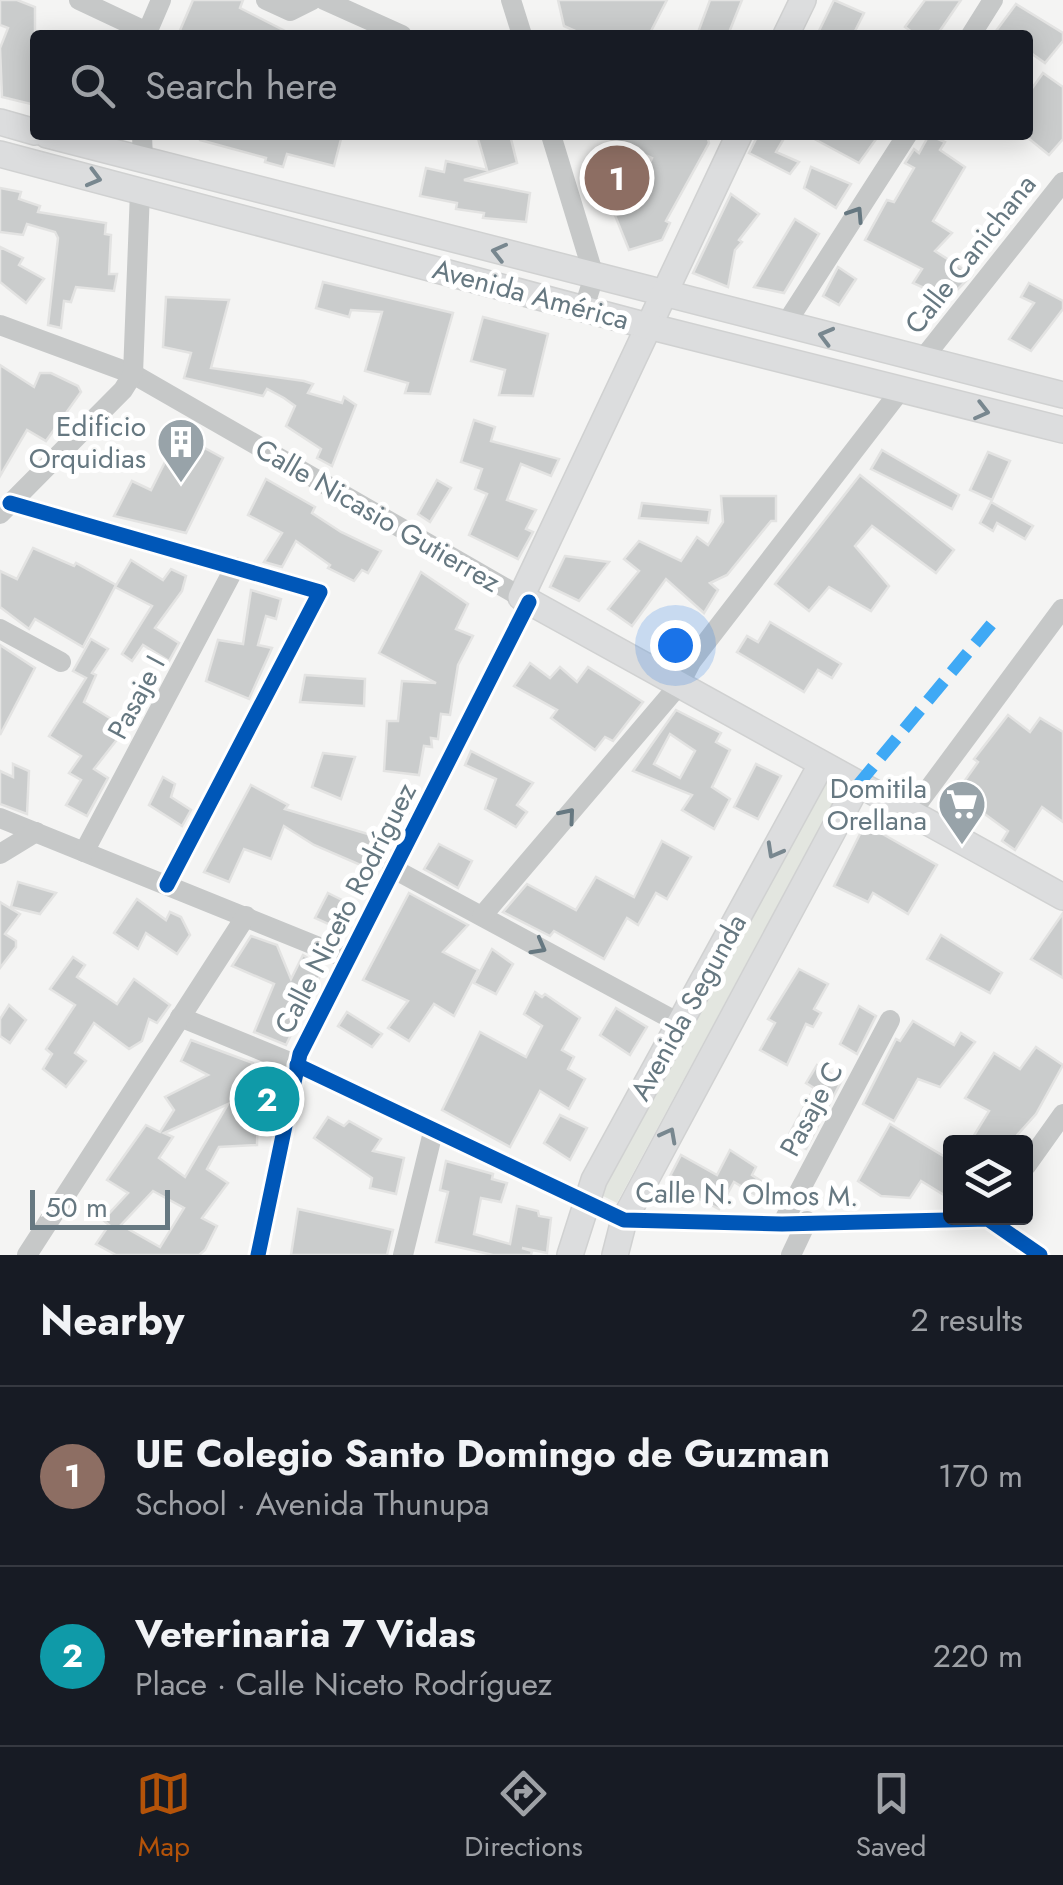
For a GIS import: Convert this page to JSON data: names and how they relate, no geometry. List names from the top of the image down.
{
  "streets": {
    "main road": [
      "Avenida América",
      "Calle Nicasio Gutierrez",
      "Calle Niceto Rodríguez",
      "Avenida Segunda"
    ],
    "street": [
      "Calle Canichana",
      "Pasaje I",
      "Pasaje C",
      "Calle N. Olmos M."
    ]
  },
  "crossings": [
    ["Calle Canichana", "Avenida América"],
    ["Avenida América", "Calle Niceto Rodríguez"],
    ["Calle Nicasio Gutierrez", "Calle Niceto Rodríguez"],
    ["Calle Nicasio Gutierrez", "Avenida Segunda"],
    ["Calle Niceto Rodríguez", "Calle N. Olmos M."],
    ["Avenida Segunda", "Calle N. Olmos M."],
    ["Pasaje C", "Calle N. Olmos M."]
  ],
  "places": {
    "building": ["Edificio Orquidias"],
    "supermarket": ["Domitila Orellana"]
  },
  "scale_bar": "50 m",
  "page": {
    "search": "Search here",
    "pins": ["1", "2"],
    "scale": "50 m",
    "heading": ["Nearby", "2 results"],
    "list": [
      {
        "mark": "1",
        "name": "UE Colegio Santo Domingo de Guzman",
        "note": "School · Avenida Thunupa",
        "value": "170 m"
      },
      {
        "mark": "2",
        "name": "Veterinaria 7 Vidas",
        "note": "Place · Calle Niceto Rodríguez",
        "value": "220 m"
      }
    ],
    "nav": ["Map", "Directions", "Saved"]
  }
}
